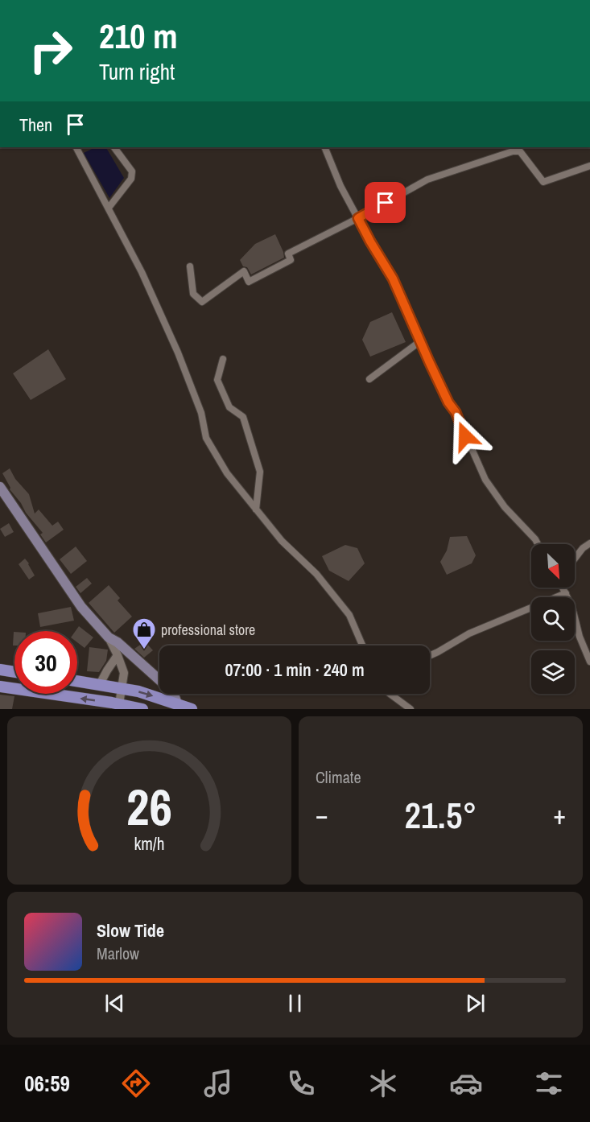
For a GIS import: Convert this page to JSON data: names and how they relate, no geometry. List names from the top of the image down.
{
  "places": {
    "shop": ["professional store"]
  },
  "north": "bottom right",
  "page": {
    "turn": ["210 m", "Turn right"],
    "then": "Then",
    "limit": "30",
    "trip": "07:00 · 1 min · 240 m",
    "tile": "Climate",
    "heat": ["−", "21.5°", "+"],
    "song": ["Slow Tide", "Marlow"],
    "tabs": "06:59",
    "gauge": ["26", "km/h"]
  }
}
